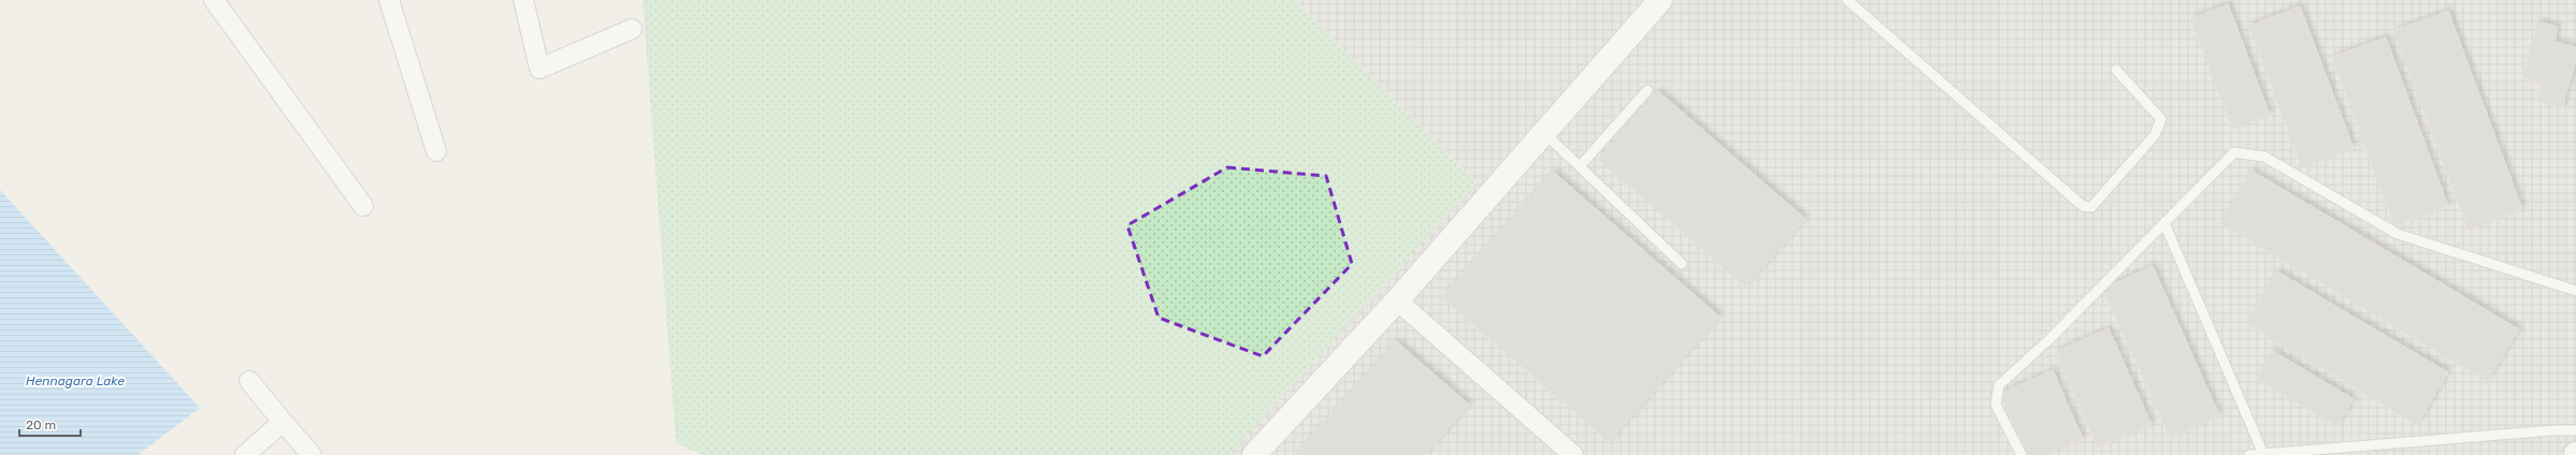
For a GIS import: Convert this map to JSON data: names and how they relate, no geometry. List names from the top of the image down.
{
  "water": ["Hennagara Lake"],
  "scale_bar": "20 m"
}
